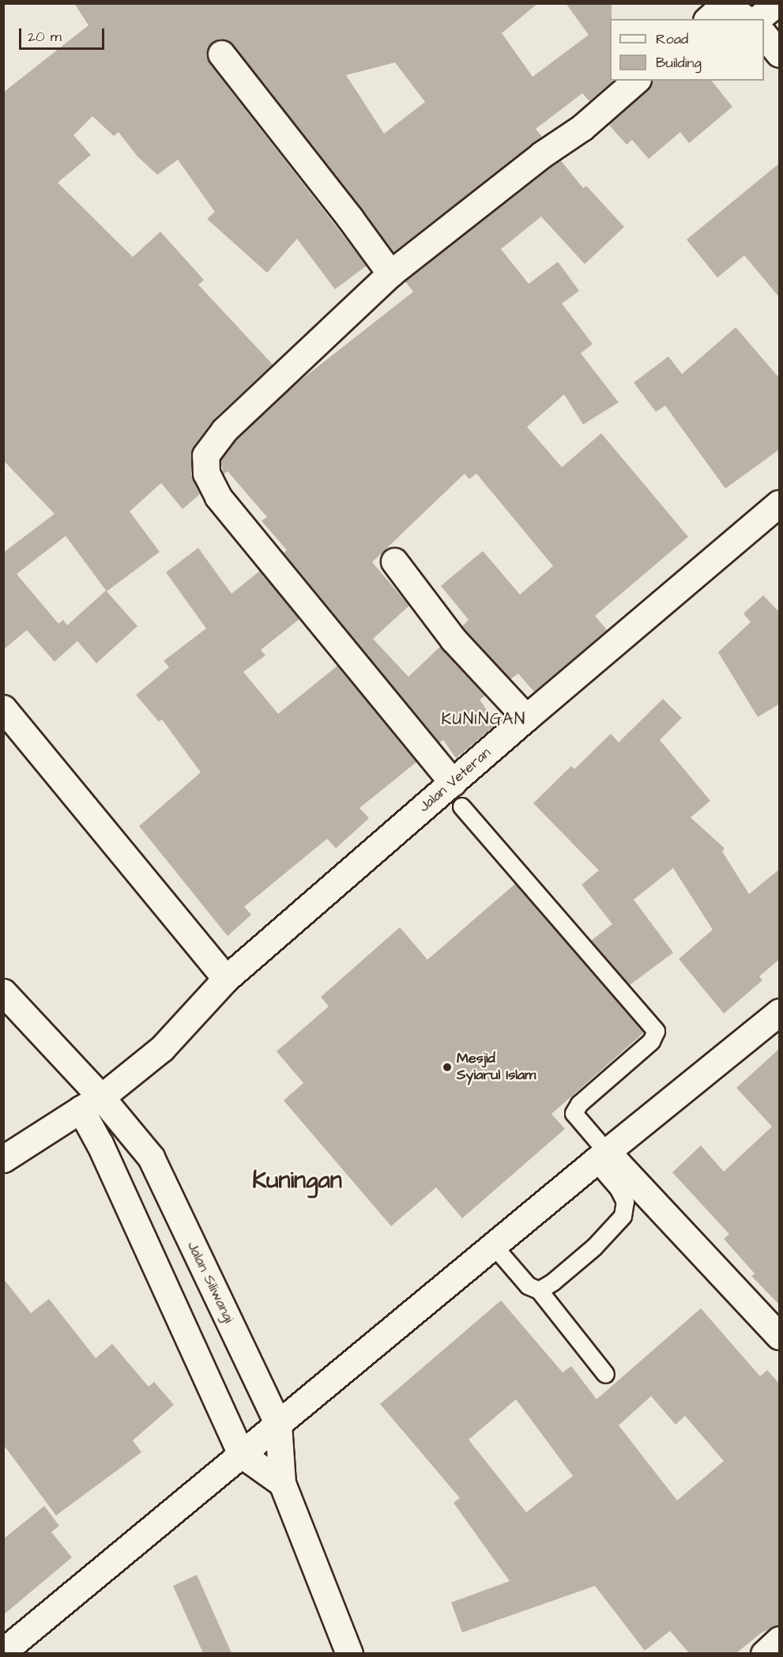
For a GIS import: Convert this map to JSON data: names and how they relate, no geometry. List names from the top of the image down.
{
  "streets": {
    "main road": ["Jalan Veteran", "Jalan Siliwangi"]
  },
  "crossings": [
    ["Jalan Veteran", "Jalan Siliwangi"]
  ],
  "districts": ["KUNINGAN", "Kuningan"],
  "places": ["Mesjid Syiarul Islam"],
  "legend": ["Road", "Building"],
  "scale_bar": "20 m"
}
